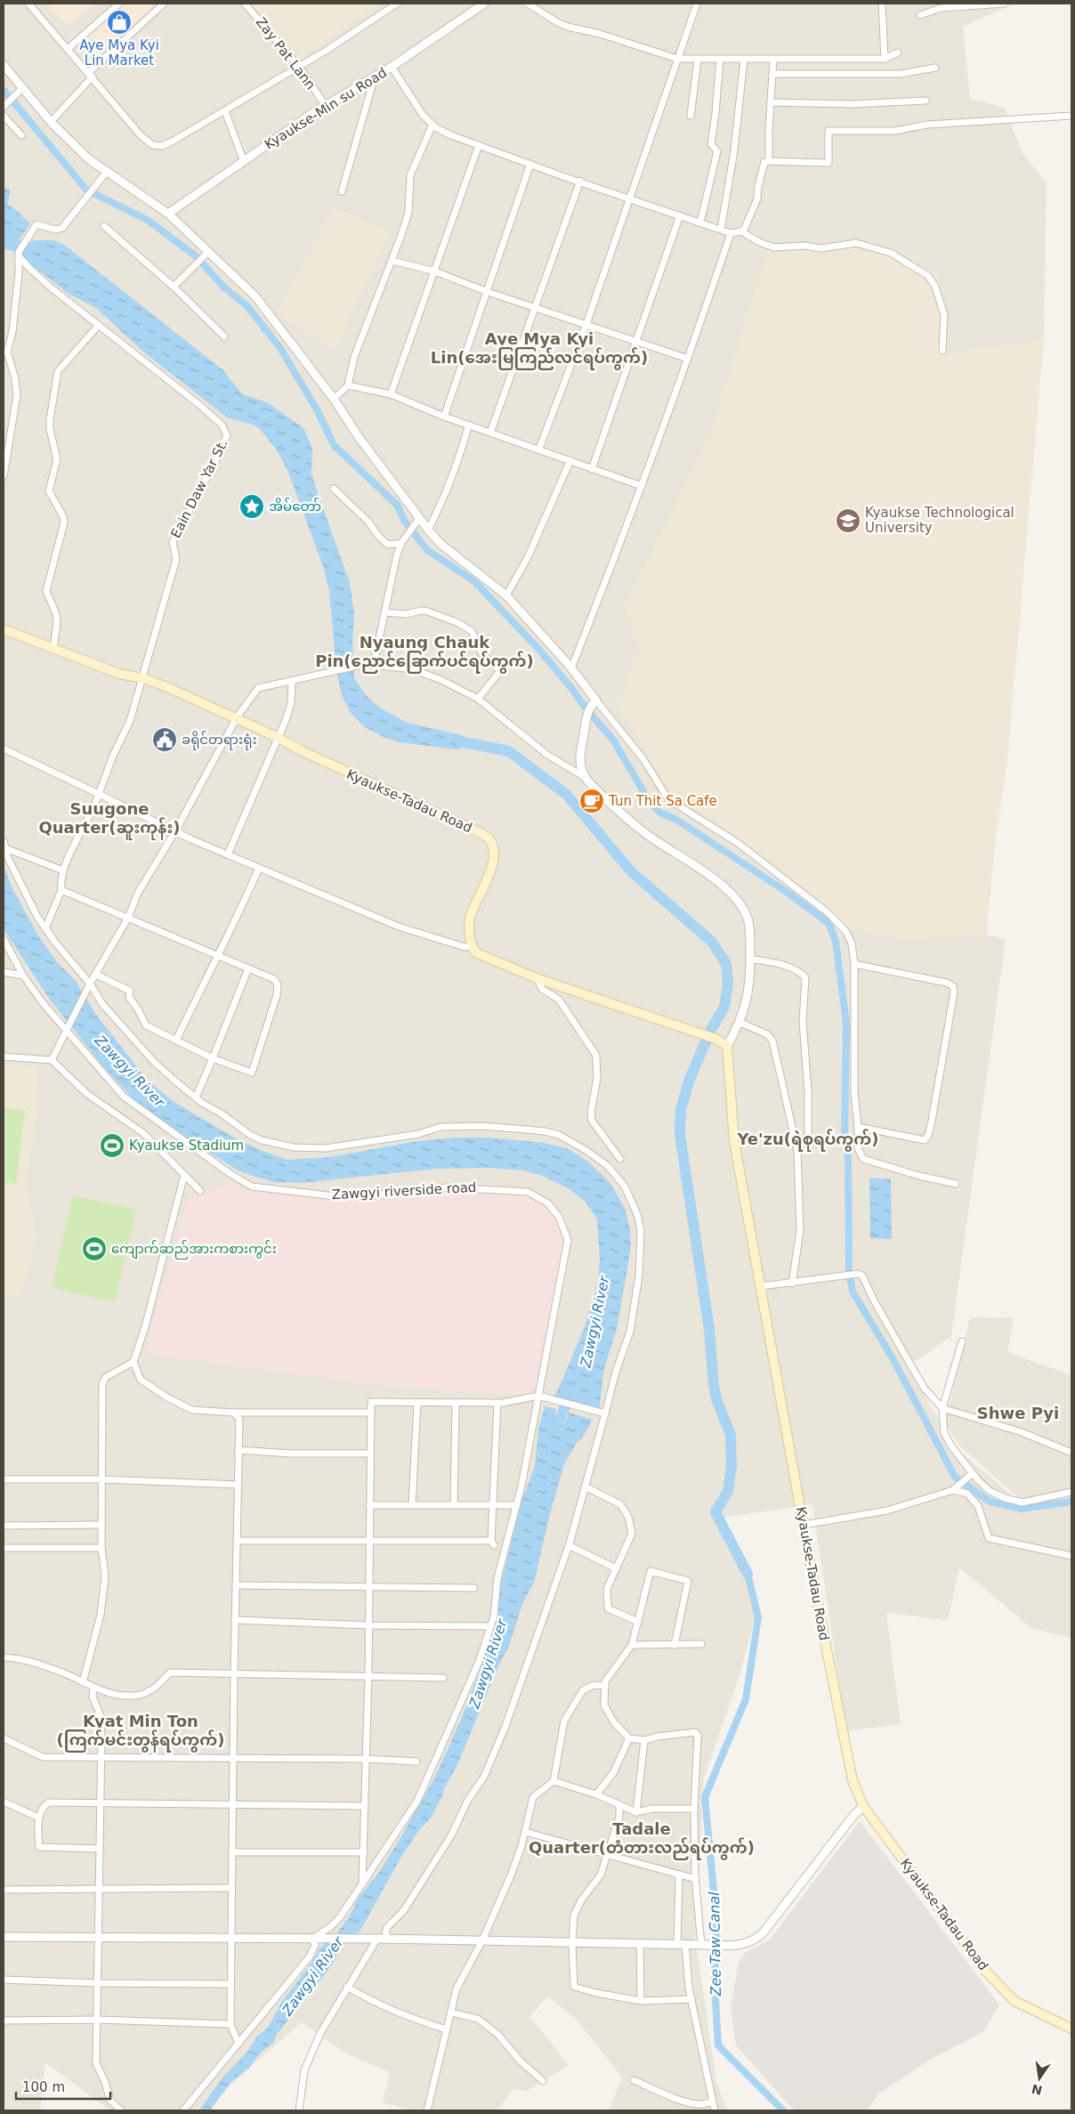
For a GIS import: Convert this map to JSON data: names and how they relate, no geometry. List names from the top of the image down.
{
  "streets": {
    "main road": ["Kyaukse-Tadau Road"],
    "street": [
      "Zay Pat Lann",
      "Kyaukse-Min su Road",
      "Eain Daw Yar St.",
      "Zawgyi riverside road"
    ]
  },
  "crossings": [
    ["Zay Pat Lann", "Kyaukse-Min su Road"],
    ["Eain Daw Yar St.", "Kyaukse-Tadau Road"]
  ],
  "districts": [
    "Aye Mya Kyi Lin(အေးမြကြည်လင်ရပ်ကွက်)",
    "Nyaung Chauk Pin(ညောင်ခြောက်ပင်ရပ်ကွက်)",
    "Suugone Quarter(ဆူးကုန်း)",
    "Ye'zu(ရဲစုရပ်ကွက်)",
    "Shwe Pyi",
    "Kyat Min Ton (ကြက်မင်းတွန်ရပ်ကွက်)",
    "Tadale Quarter(တံတားလည်ရပ်ကွက်)"
  ],
  "water": ["Zawgyi River", "Zee Taw Canal"],
  "places": {
    "shop": ["Aye Mya Kyi Lin Market"],
    "place": ["အိမ်တော်"],
    "school or university": ["Kyaukse Technological University"],
    "public building": ["ခရိုင်တရားရုံး"],
    "cafe": ["Tun Thit Sa Cafe"],
    "sports": ["Kyaukse Stadium", "ကျောက်ဆည်အားကစားကွင်း"]
  },
  "scale_bar": "100 m",
  "north": "bottom"
}
